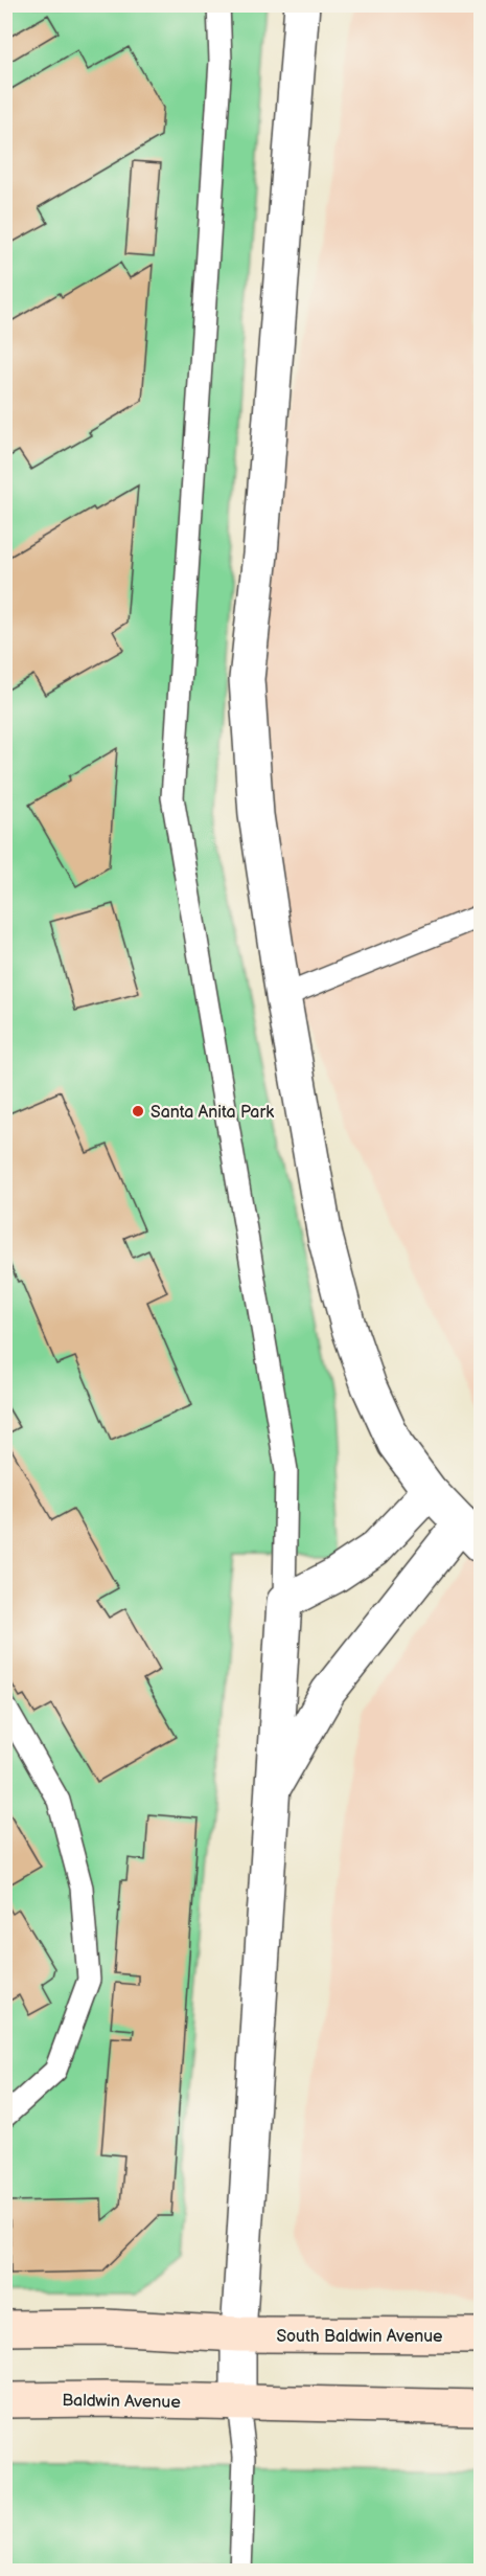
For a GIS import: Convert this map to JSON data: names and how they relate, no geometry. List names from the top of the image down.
{
  "streets": {
    "main road": ["South Baldwin Avenue", "Baldwin Avenue"]
  },
  "places": ["Santa Anita Park"]
}
